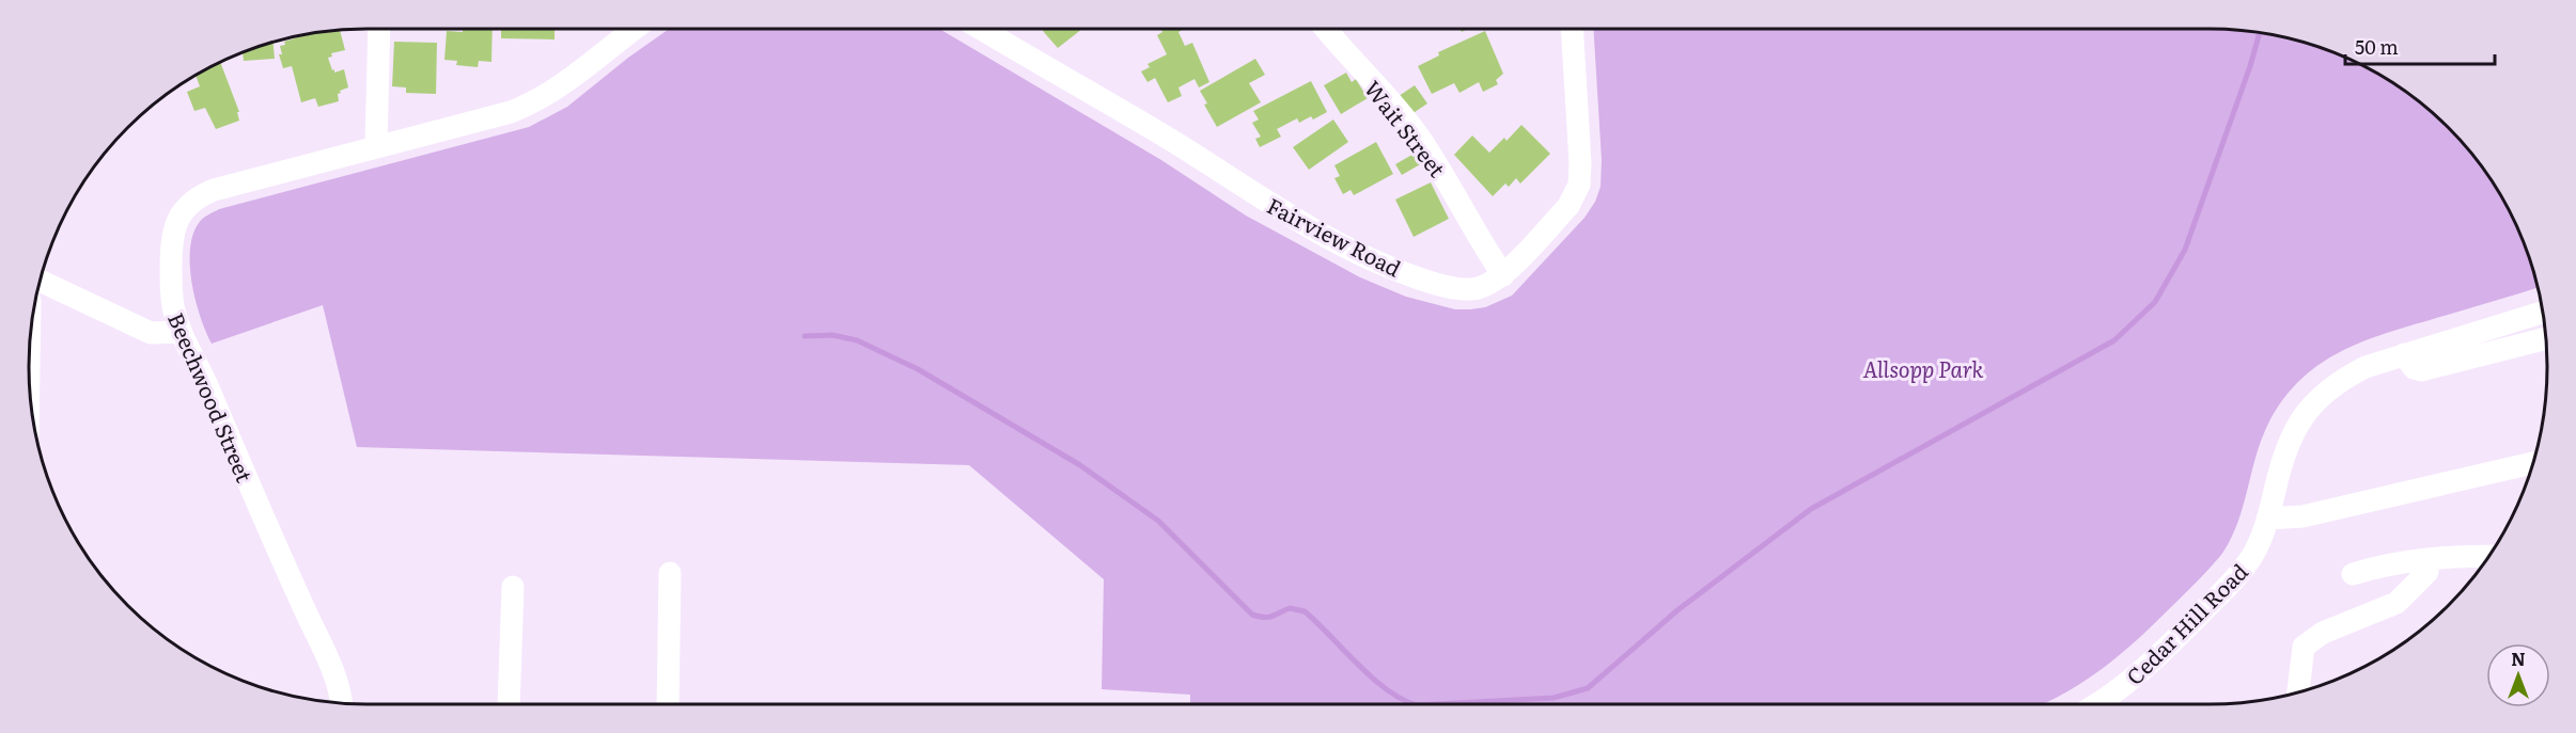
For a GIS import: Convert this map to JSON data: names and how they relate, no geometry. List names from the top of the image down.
{
  "streets": {
    "street": [
      "Wait Street",
      "Fairview Road",
      "Beechwood Street",
      "Cedar Hill Road"
    ]
  },
  "crossings": [
    ["Wait Street", "Fairview Road"]
  ],
  "parks": ["Allsopp Park"],
  "scale_bar": "50 m",
  "north": "top"
}
